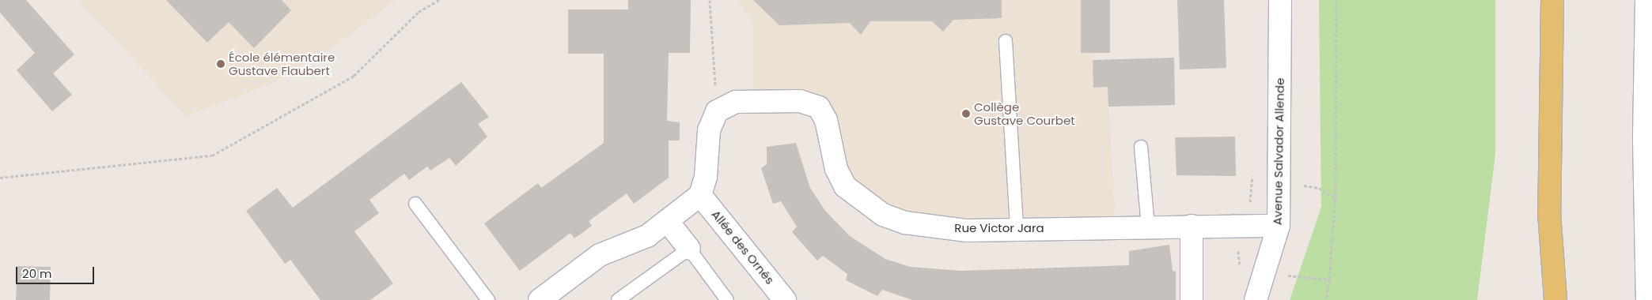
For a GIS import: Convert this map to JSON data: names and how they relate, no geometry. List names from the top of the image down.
{
  "streets": {
    "street": ["Avenue Salvador Allende", "Rue Victor Jara", "Allée des Ornés"]
  },
  "crossings": [
    ["Avenue Salvador Allende", "Rue Victor Jara"]
  ],
  "places": ["École élémentaire Gustave Flaubert", "Collège Gustave Courbet"],
  "scale_bar": "20 m"
}
